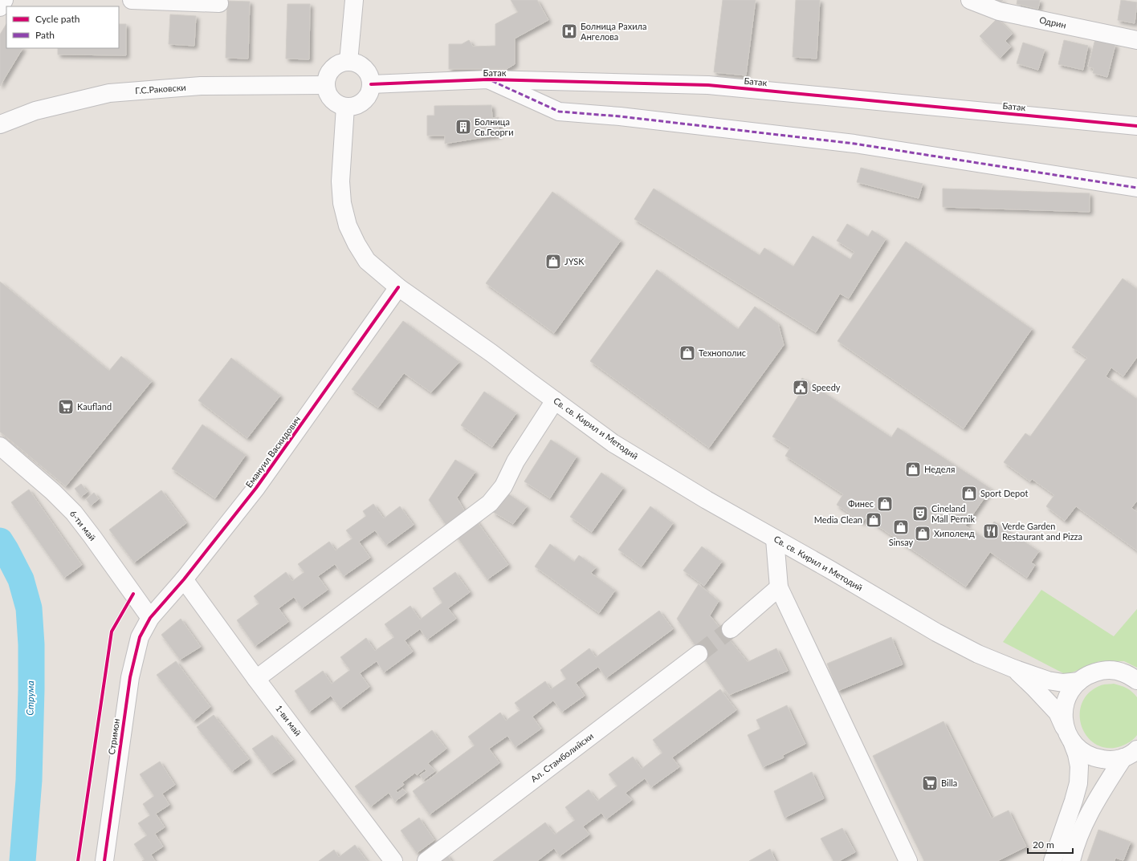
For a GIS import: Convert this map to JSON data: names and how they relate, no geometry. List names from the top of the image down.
{
  "streets": {
    "street": [
      "Одрин",
      "Батак",
      "Г.С.Раковски",
      "Св. св. Кирил и Методий",
      "Емануил Васкидович",
      "6-ти май",
      "1-ви май",
      "Стримон",
      "Ал. Стамболийски"
    ]
  },
  "crossings": [
    ["Батак", "Г.С.Раковски"],
    ["Батак", "Св. св. Кирил и Методий"],
    ["Г.С.Раковски", "Св. св. Кирил и Методий"],
    ["Св. св. Кирил и Методий", "Емануил Васкидович"],
    ["Емануил Васкидович", "6-ти май"],
    ["Емануил Васкидович", "1-ви май"],
    ["Емануил Васкидович", "Стримон"],
    ["6-ти май", "Стримон"]
  ],
  "water": ["Струма"],
  "places": {
    "hospital": ["Болница Рахила Ангелова"],
    "building": ["Болница Св.Георги"],
    "shop": [
      "JYSK",
      "Технополис",
      "Неделя",
      "Sport Depot",
      "Финес",
      "Media Clean",
      "Sinsay",
      "Хиполенд"
    ],
    "public building": ["Speedy"],
    "supermarket": ["Kaufland", "Billa"],
    "theatre": ["Cineland Mall Pernik"],
    "restaurant": ["Verde Garden Restaurant and Pizza"]
  },
  "legend": ["Cycle path", "Path"],
  "scale_bar": "20 m"
}
